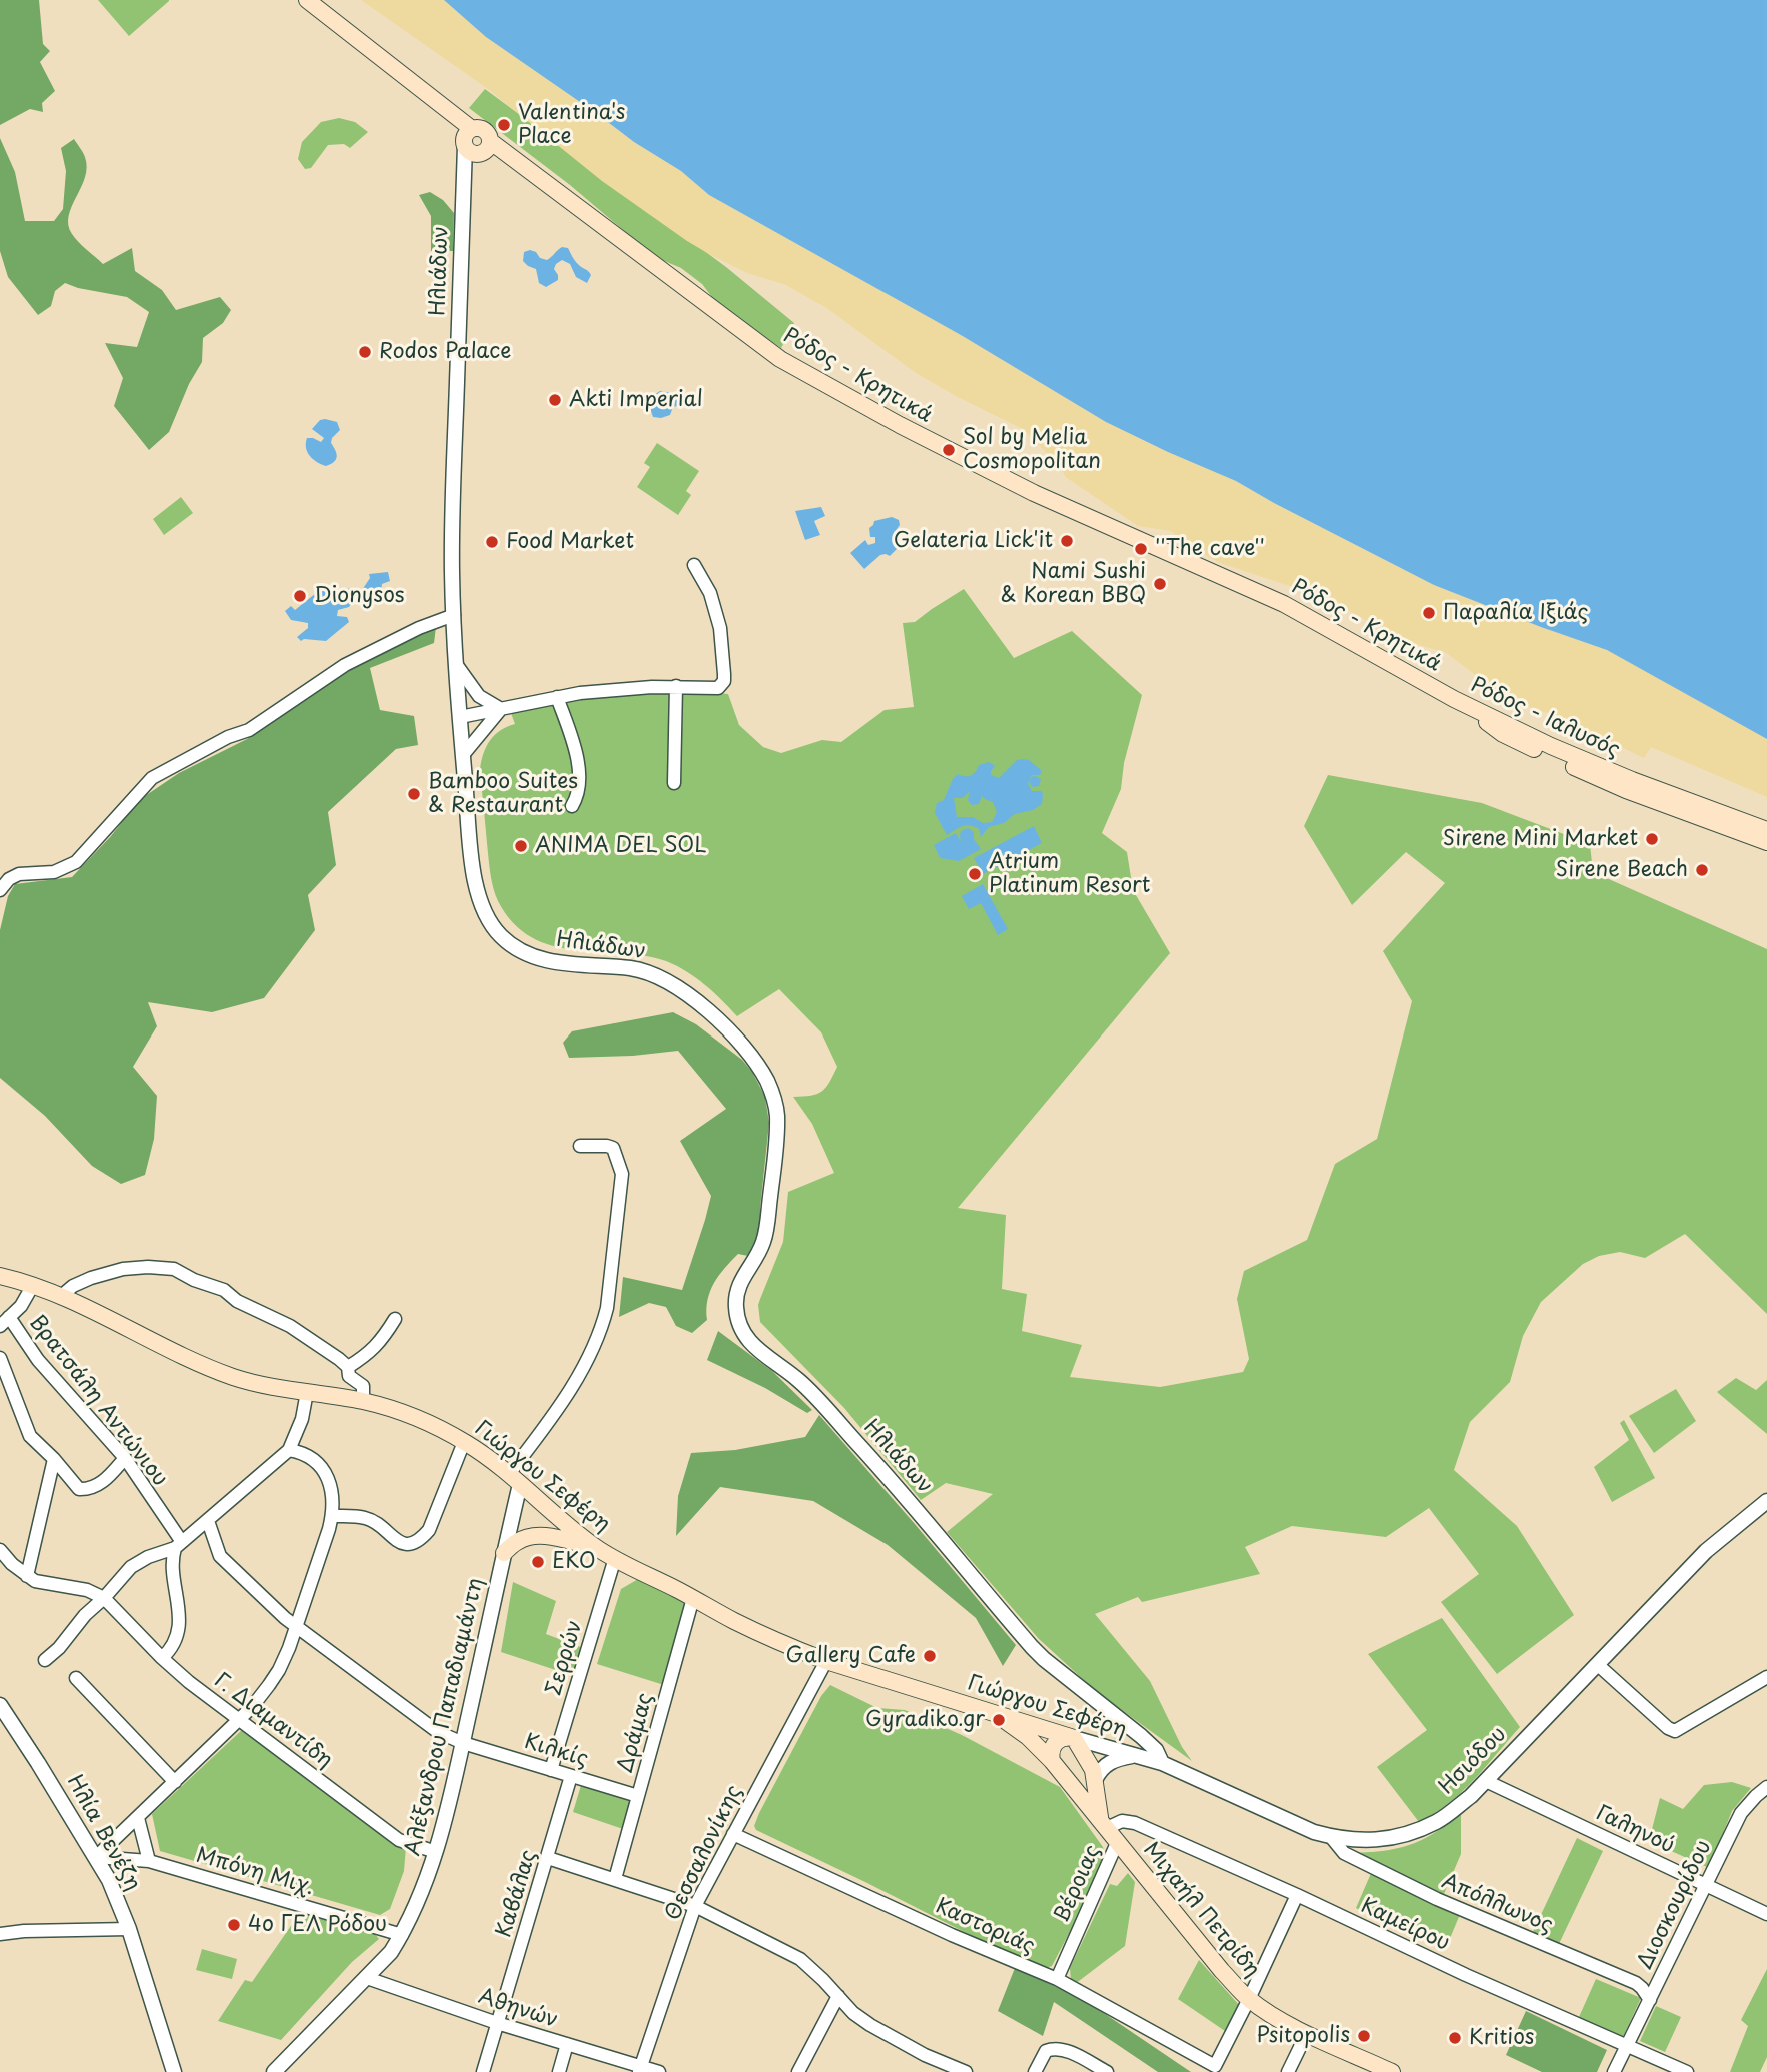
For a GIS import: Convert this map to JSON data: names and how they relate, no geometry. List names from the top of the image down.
{
  "streets": {
    "main road": [
      "Ρόδος - Κρητικά",
      "Ρόδος - Ιαλυσός",
      "Γιώργου Σεφέρη",
      "Μιχαήλ Πετρίδη"
    ],
    "street": [
      "Ηλιάδων",
      "Βρατσάλη Αντώνιου",
      "Σερρών",
      "Αλέξανδρου Παπαδιαμάντη",
      "Γ. Διαμαντίδη",
      "Δράμας",
      "Κιλκίς",
      "Ησιόδου",
      "Γαληνού",
      "Ηλία Βενέζη",
      "Θεσσαλονίκης",
      "Μπόνη Μιχ.",
      "Βέροιας",
      "Καβάλας",
      "Απόλλωνος",
      "Διοσκουρίδου",
      "Καμείρου",
      "Καστοριάς",
      "Αθηνών"
    ]
  },
  "crossings": [
    ["Ηλιάδων", "Ρόδος - Κρητικά"],
    ["Ηλιάδων", "Ησιόδου"],
    ["Ρόδος - Κρητικά", "Ρόδος - Ιαλυσός"],
    ["Γιώργου Σεφέρη", "Σερρών"],
    ["Γιώργου Σεφέρη", "Αλέξανδρου Παπαδιαμάντη"],
    ["Γιώργου Σεφέρη", "Δράμας"],
    ["Γιώργου Σεφέρη", "Ησιόδου"],
    ["Γιώργου Σεφέρη", "Θεσσαλονίκης"],
    ["Γιώργου Σεφέρη", "Μιχαήλ Πετρίδη"],
    ["Σερρών", "Κιλκίς"],
    ["Αλέξανδρου Παπαδιαμάντη", "Γ. Διαμαντίδη"],
    ["Αλέξανδρου Παπαδιαμάντη", "Κιλκίς"],
    ["Αλέξανδρου Παπαδιαμάντη", "Μπόνη Μιχ."],
    ["Αλέξανδρου Παπαδιαμάντη", "Αθηνών"],
    ["Δράμας", "Κιλκίς"],
    ["Κιλκίς", "Καβάλας"],
    ["Ησιόδου", "Γαληνού"],
    ["Ησιόδου", "Απόλλωνος"],
    ["Γαληνού", "Διοσκουρίδου"],
    ["Ηλία Βενέζη", "Μπόνη Μιχ."],
    ["Θεσσαλονίκης", "Καστοριάς"],
    ["Θεσσαλονίκης", "Αθηνών"],
    ["Βέροιας", "Μιχαήλ Πετρίδη"],
    ["Βέροιας", "Καστοριάς"],
    ["Καβάλας", "Αθηνών"],
    ["Απόλλωνος", "Διοσκουρίδου"],
    ["Διοσκουρίδου", "Καμείρου"],
    ["Μιχαήλ Πετρίδη", "Καμείρου"],
    ["Μιχαήλ Πετρίδη", "Καστοριάς"]
  ],
  "places": [
    "Valentina's Place",
    "Rodos Palace",
    "Akti Imperial",
    "Sol by Melia Cosmopolitan",
    "Gelateria Lick'it",
    "Food Market",
    "''The cave''",
    "Nami Sushi & Korean BBQ",
    "Dionysos",
    "Παραλία Ιξιάς",
    "Bamboo Suites & Restaurant",
    "Sirene Mini Market",
    "ANIMA DEL SOL",
    "Sirene Beach",
    "Atrium Platinum Resort",
    "EKO",
    "Gallery Cafe",
    "Gyradiko.gr",
    "4ο ΓΕΛ Ρόδου",
    "Psitopolis",
    "Kritios"
  ]
}
